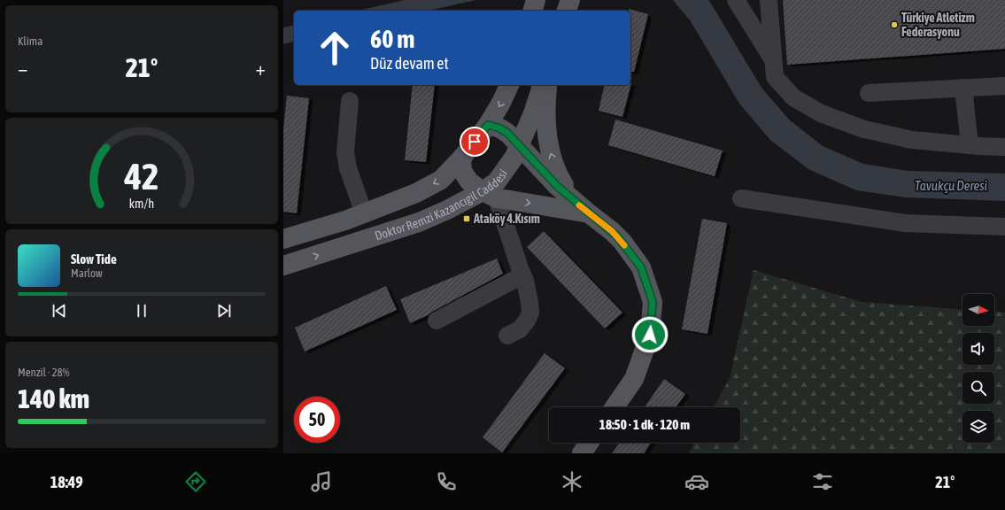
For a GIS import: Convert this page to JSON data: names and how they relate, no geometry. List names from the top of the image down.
{
  "streets": {
    "main road": ["Doktor Remzi Kazancıgil Caddesi"]
  },
  "water": ["Tavukçu Deresi"],
  "places": {
    "other": ["Türkiye Atletizm Federasyonu"],
    "transit": ["Ataköy 4.Kısım"]
  },
  "north": "right",
  "page": {
    "tile": [
      "Klima",
      ["Menzil · 28%", "140 km"]
    ],
    "turn": ["60 m", "Düz devam et"],
    "heat": ["−", "21°", "+"],
    "song": ["Slow Tide", "Marlow"],
    "limit": "50",
    "trip": "18:50 · 1 dk · 120 m",
    "tabs": ["18:49", "21°"],
    "gauge": ["42", "km/h"]
  }
}
